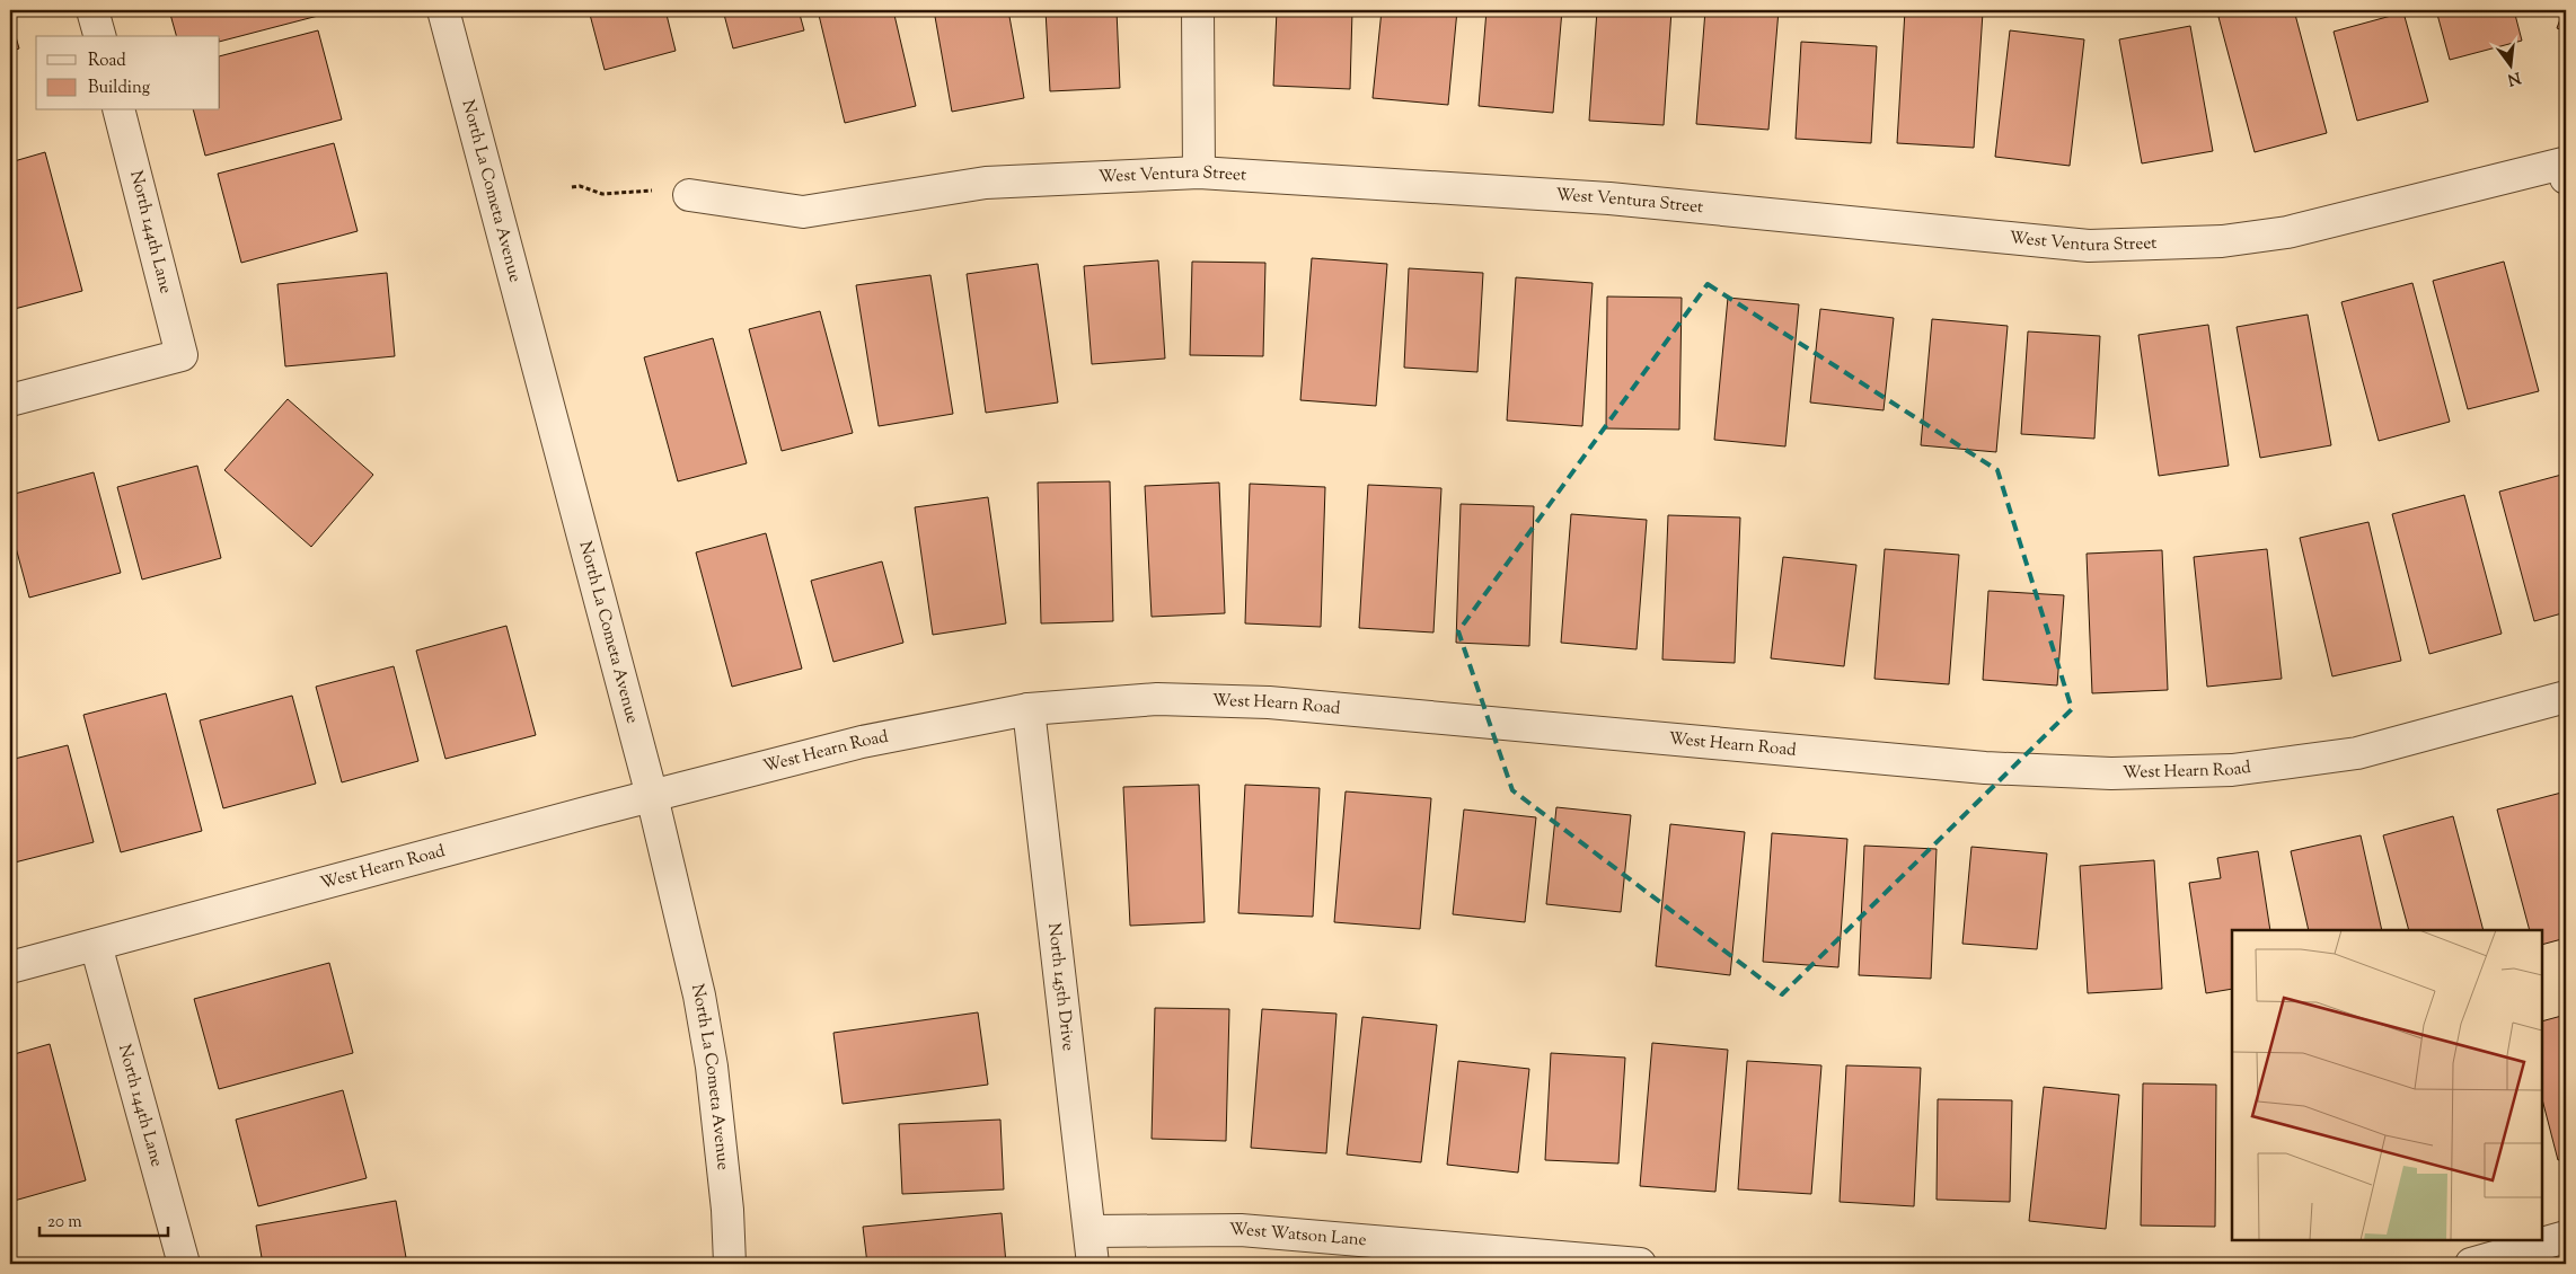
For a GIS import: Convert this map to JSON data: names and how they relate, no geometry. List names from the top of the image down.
{
  "streets": {
    "street": [
      "West Ventura Street",
      "North La Cometa Avenue",
      "North 144th Lane",
      "West Hearn Road",
      "North 145th Drive",
      "West Watson Lane"
    ]
  },
  "crossings": [
    ["North La Cometa Avenue", "West Hearn Road"],
    ["North 144th Lane", "West Hearn Road"],
    ["West Hearn Road", "North 145th Drive"],
    ["North 145th Drive", "West Watson Lane"]
  ],
  "legend": ["Road", "Building"],
  "scale_bar": "20 m",
  "north": "bottom"
}
